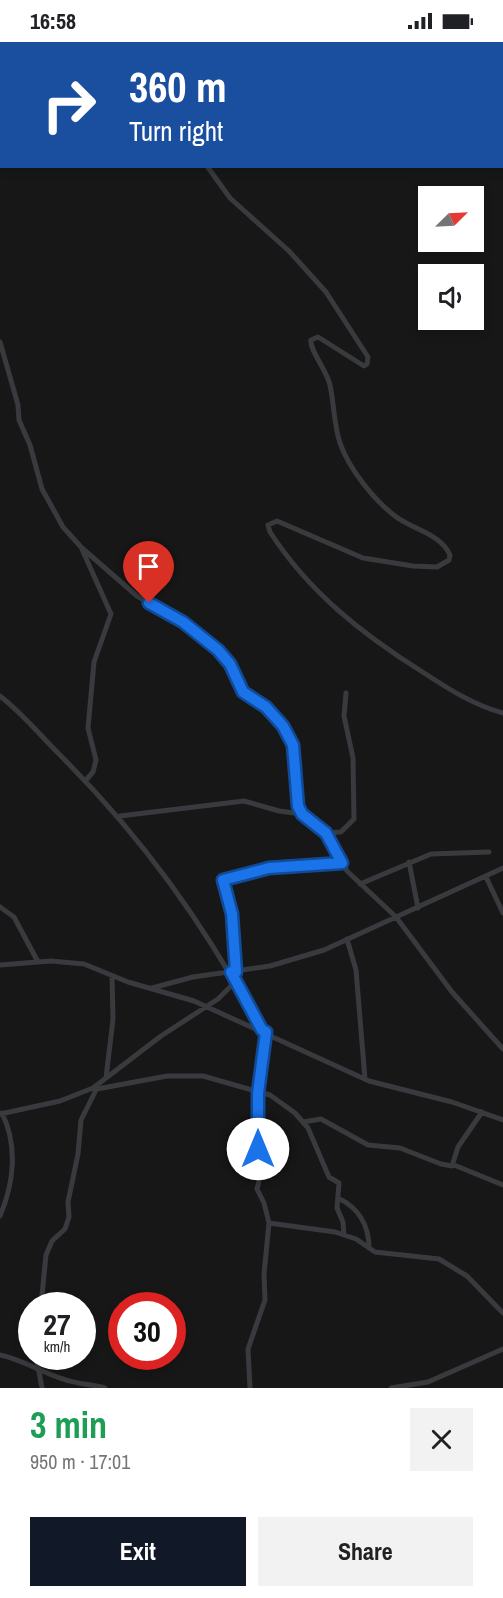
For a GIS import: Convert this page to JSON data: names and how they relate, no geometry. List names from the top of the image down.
{
  "north": "top right",
  "page": {
    "status": "16:58",
    "turn": ["360 m", "Turn right"],
    "speed": "27 km/h",
    "limit": "30",
    "heading": ["3 min", "950 m · 17:01"],
    "buttons": ["Exit", "Share"]
  }
}
